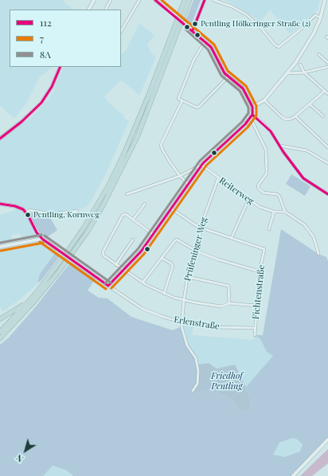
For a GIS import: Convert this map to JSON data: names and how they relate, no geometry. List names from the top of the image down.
{
  "streets": {
    "street": [
      "Reiterweg",
      "Prüfeninger Weg",
      "Fichtenstraße",
      "Erlenstraße"
    ]
  },
  "crossings": [
    ["Reiterweg", "Prüfeninger Weg"],
    ["Prüfeninger Weg", "Erlenstraße"],
    ["Fichtenstraße", "Erlenstraße"]
  ],
  "parks": ["Friedhof Pentling"],
  "places": ["Pentling Hölkeringer Straße (2)", "Pentling, Kornweg"],
  "lines": ["transit line 112", "transit line 7", "transit line 8A"],
  "legend": ["112", "7", "8A"],
  "north": "bottom left"
}
